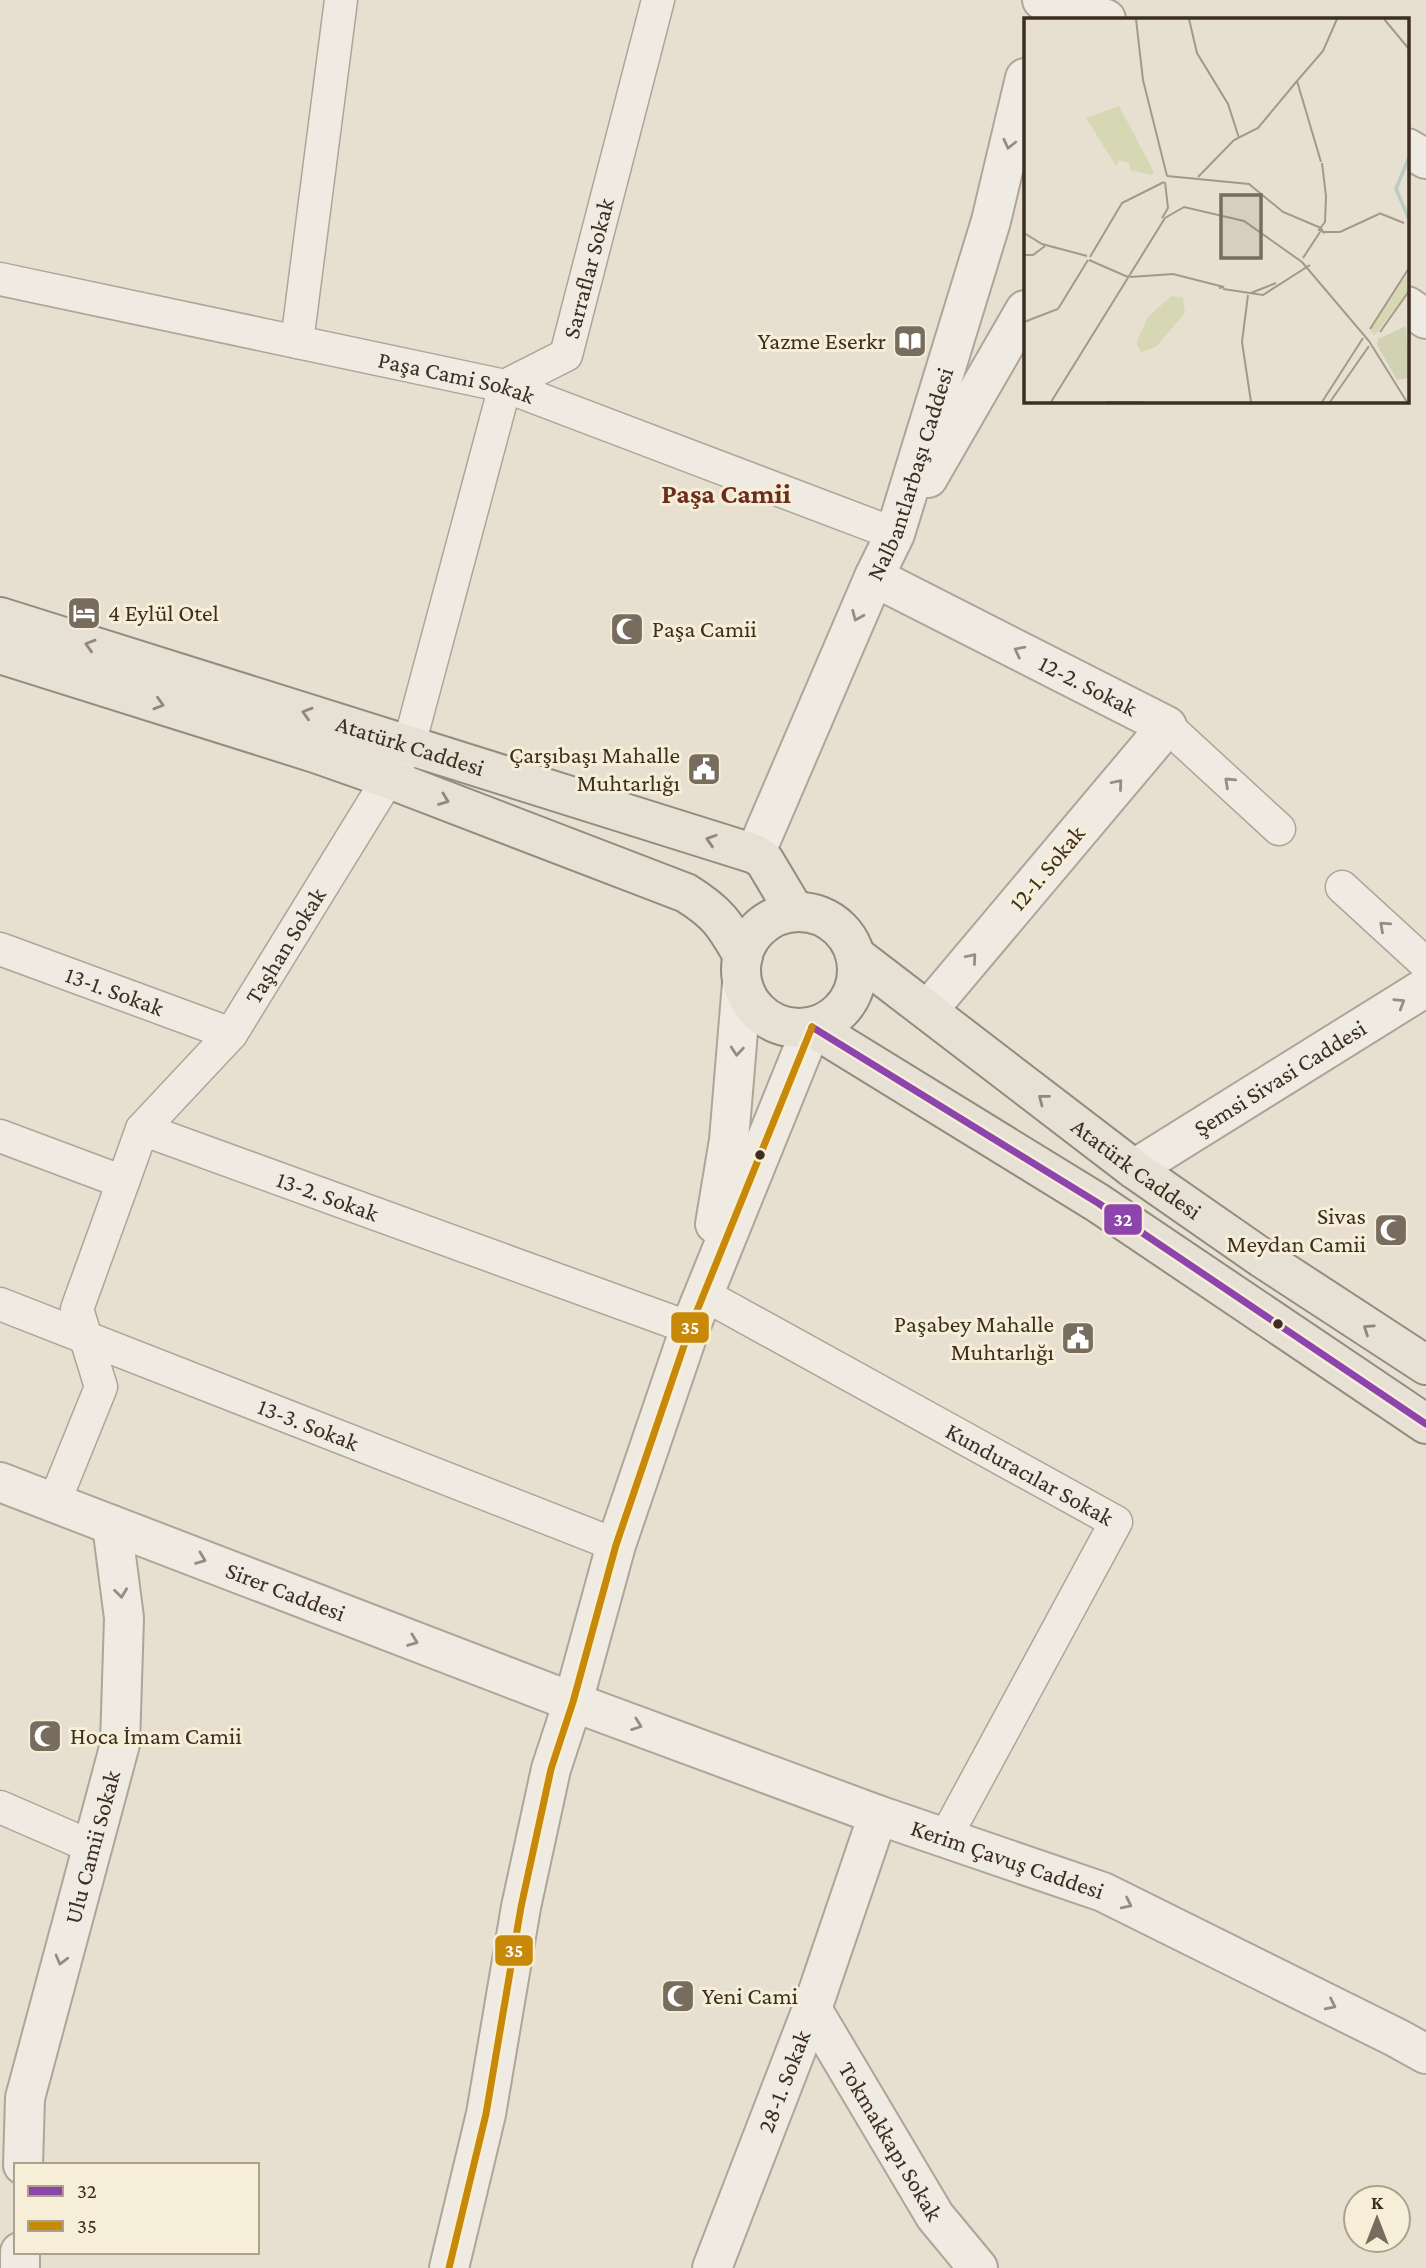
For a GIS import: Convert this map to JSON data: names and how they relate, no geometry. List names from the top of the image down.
{
  "streets": {
    "main road": ["Atatürk Caddesi"],
    "street": [
      "Sarraflar Sokak",
      "Paşa Cami Sokak",
      "Nalbantlarbaşı Caddesi",
      "12-2. Sokak",
      "12-1. Sokak",
      "Taşhan Sokak",
      "13-1. Sokak",
      "Şemsi Sivasi Caddesi",
      "13-2. Sokak",
      "13-3. Sokak",
      "Kunduracılar Sokak",
      "Sirer Caddesi",
      "Ulu Camii Sokak",
      "Kerim Çavuş Caddesi",
      "28-1. Sokak",
      "Tokmakkapı Sokak"
    ]
  },
  "crossings": [
    ["Sarraflar Sokak", "Paşa Cami Sokak"],
    ["Paşa Cami Sokak", "Nalbantlarbaşı Caddesi"],
    ["Nalbantlarbaşı Caddesi", "12-2. Sokak"],
    ["Nalbantlarbaşı Caddesi", "Atatürk Caddesi"],
    ["12-2. Sokak", "12-1. Sokak"],
    ["Atatürk Caddesi", "12-1. Sokak"],
    ["Atatürk Caddesi", "Taşhan Sokak"],
    ["Atatürk Caddesi", "Şemsi Sivasi Caddesi"],
    ["Taşhan Sokak", "13-1. Sokak"],
    ["Taşhan Sokak", "13-2. Sokak"],
    ["13-2. Sokak", "Kunduracılar Sokak"],
    ["Kunduracılar Sokak", "Kerim Çavuş Caddesi"],
    ["Sirer Caddesi", "Ulu Camii Sokak"],
    ["Sirer Caddesi", "Kerim Çavuş Caddesi"],
    ["Kerim Çavuş Caddesi", "28-1. Sokak"],
    ["28-1. Sokak", "Tokmakkapı Sokak"]
  ],
  "one_way": [
    "12-2. Sokak",
    "12-1. Sokak",
    "Şemsi Sivasi Caddesi",
    "Sirer Caddesi",
    "Ulu Camii Sokak",
    "Kerim Çavuş Caddesi"
  ],
  "districts": ["Paşa Camii"],
  "places": {
    "library": ["Yazme Eserkr"],
    "hotel": ["4 Eylül Otel"],
    "mosque": [
      "Paşa Camii",
      "Sivas Meydan Camii",
      "Hoca İmam Camii",
      "Yeni Cami"
    ],
    "public building": ["Çarşıbaşı Mahalle Muhtarlığı", "Paşabey Mahalle Muhtarlığı"]
  },
  "lines": ["transit line 32", "transit line 35"],
  "legend": ["32", "35"],
  "north": "top"
}
